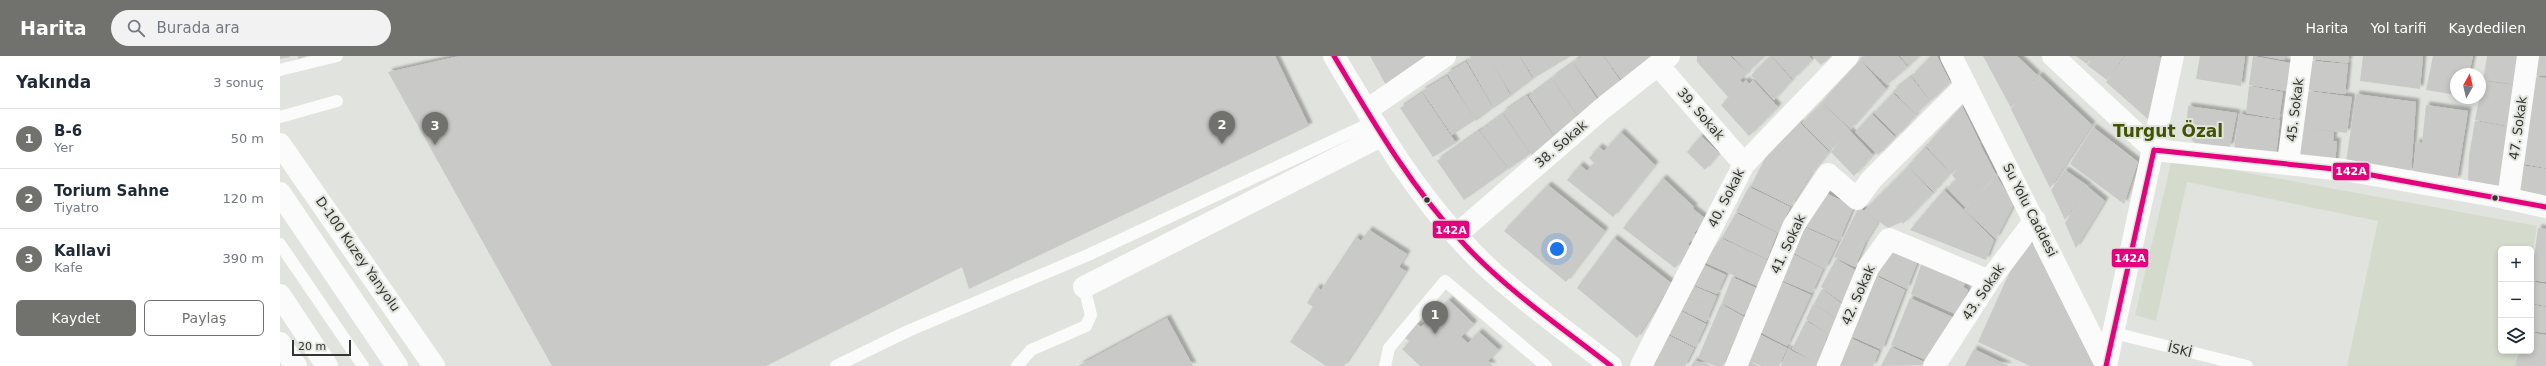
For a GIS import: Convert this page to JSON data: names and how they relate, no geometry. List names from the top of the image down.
{
  "streets": {
    "main road": [
      "45. Sokak",
      "39. Sokak",
      "47. Sokak",
      "38. Sokak",
      "40. Sokak",
      "Su Yolu Caddesi",
      "41. Sokak",
      "D-100 Kuzey Yanyolu",
      "43. Sokak",
      "42. Sokak"
    ],
    "lane": ["İSKİ"]
  },
  "crossings": [
    ["39. Sokak", "38. Sokak"],
    ["39. Sokak", "40. Sokak"],
    ["Su Yolu Caddesi", "41. Sokak"],
    ["Su Yolu Caddesi", "43. Sokak"],
    ["43. Sokak", "42. Sokak"]
  ],
  "districts": ["Turgut Özal"],
  "lines": ["transit line 142A"],
  "scale_bar": "20 m",
  "north": "top",
  "page": {
    "header": "Harita",
    "search": "Burada ara",
    "nav": ["Harita", "Yol tarifi", "Kaydedilen"],
    "heading": ["Yakında", "3 sonuç"],
    "list": [
      {
        "mark": "1",
        "name": "B-6",
        "note": "Yer",
        "value": "50 m"
      },
      {
        "mark": "2",
        "name": "Torium Sahne",
        "note": "Tiyatro",
        "value": "120 m"
      },
      {
        "mark": "3",
        "name": "Kallavi",
        "note": "Kafe",
        "value": "390 m"
      }
    ],
    "pins": ["2", "3", "1"],
    "map_buttons": ["+", "−"],
    "buttons": ["Kaydet", "Paylaş"],
    "scale": "20 m"
  }
}
